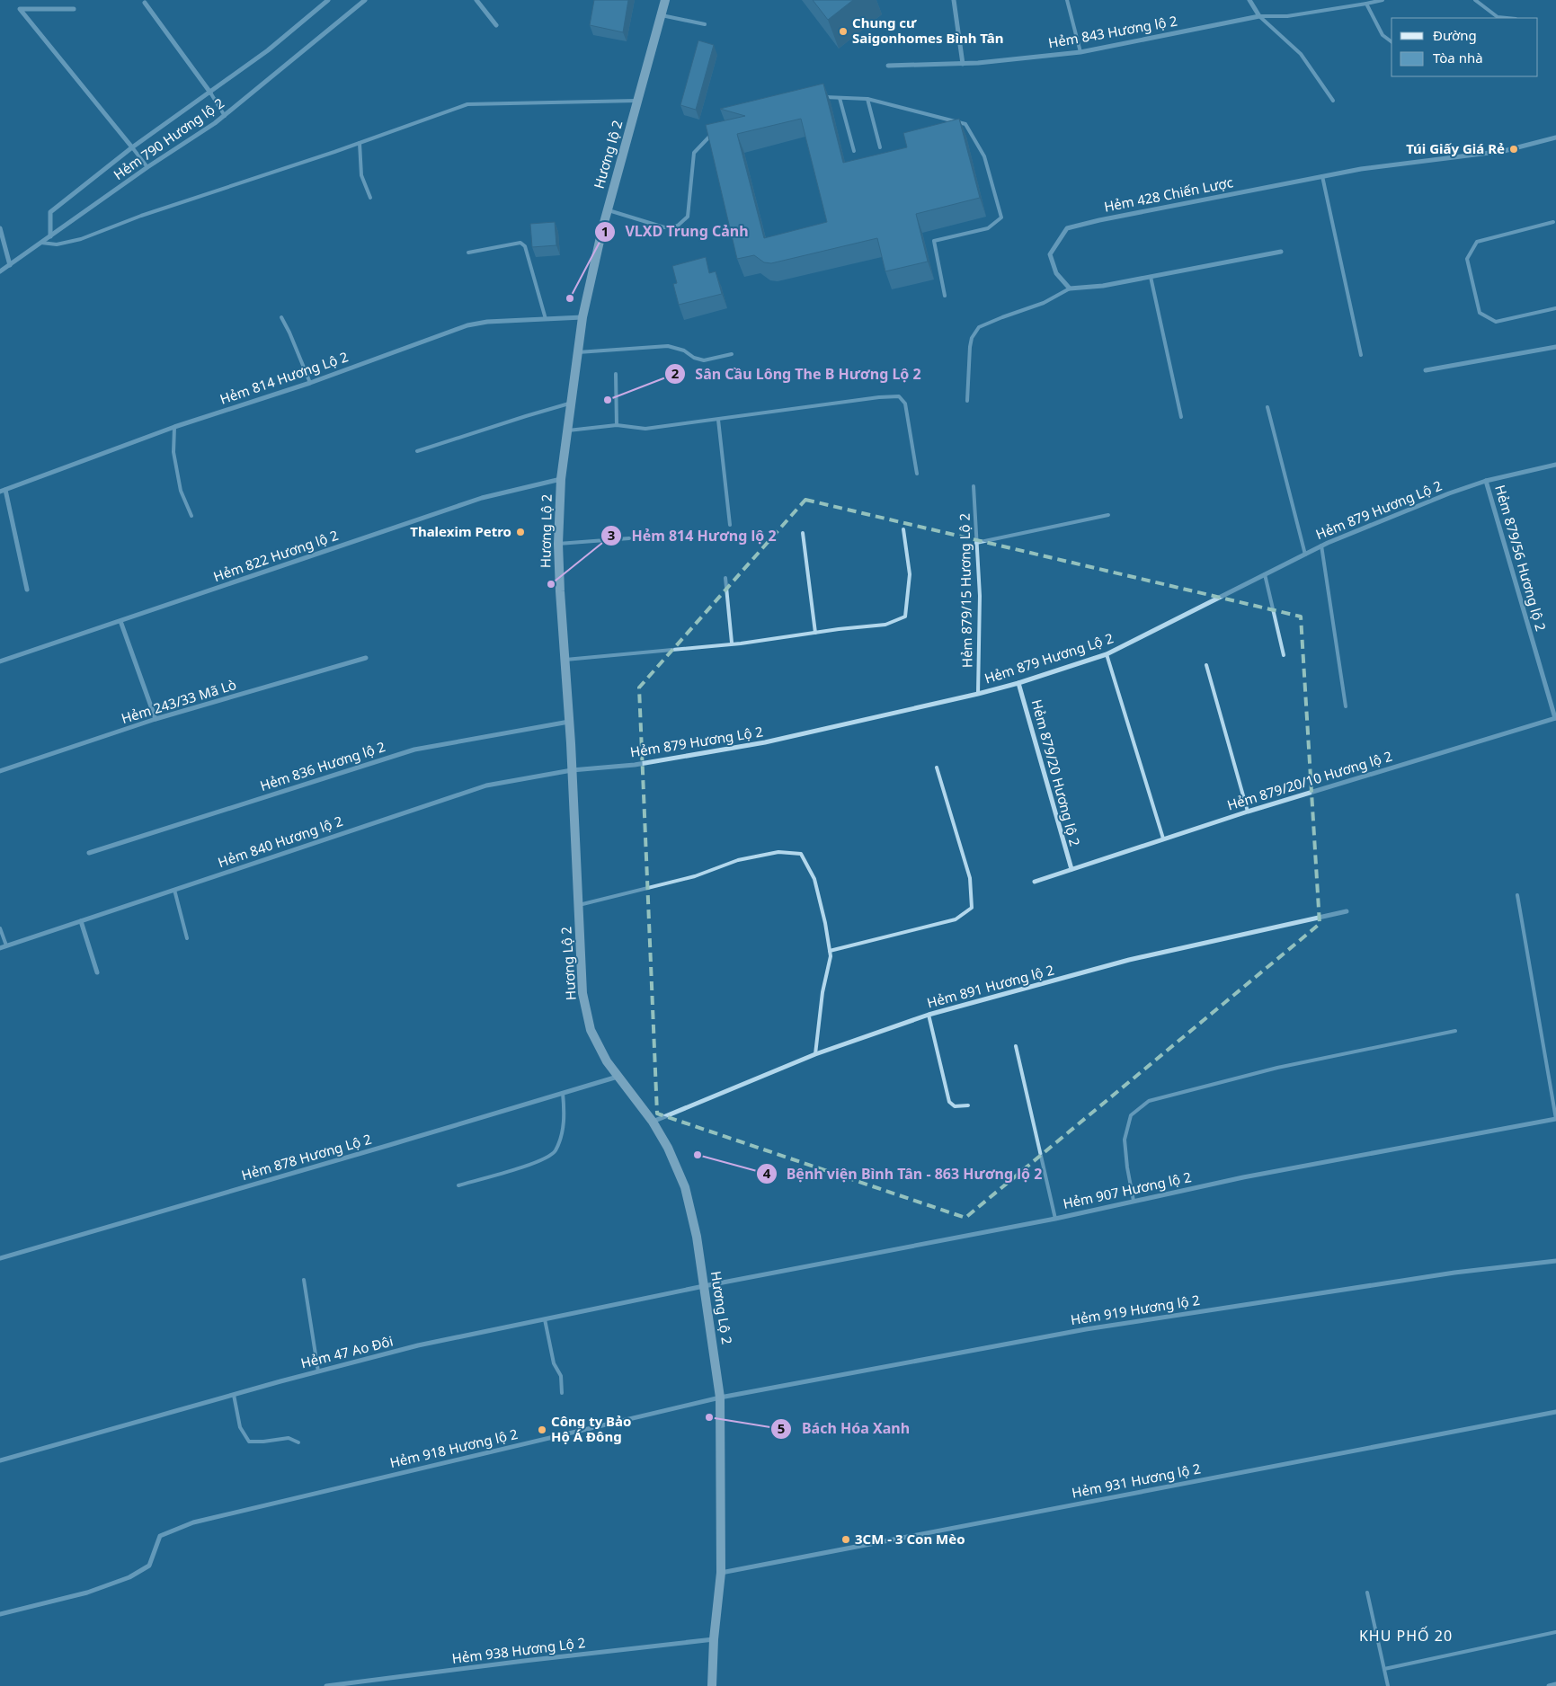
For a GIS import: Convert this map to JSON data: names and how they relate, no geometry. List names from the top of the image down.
{
  "streets": {
    "main road": ["Hương lộ 2", "Hương Lộ 2"],
    "street": [
      "Hẻm 843 Hương lộ 2",
      "Hẻm 790 Hương lộ 2",
      "Hẻm 428 Chiến Lược",
      "Hẻm 814 Hương Lộ 2",
      "Hẻm 879 Hương Lộ 2",
      "Hẻm 822 Hương lộ 2",
      "Hẻm 879/56 Hương lộ 2",
      "Hẻm 243/33 Mã Lò",
      "Hẻm 836 Hương lộ 2",
      "Hẻm 879/20 Hương lộ 2",
      "Hẻm 879/20/10 Hương lộ 2",
      "Hẻm 840 Hương lộ 2",
      "Hẻm 891 Hương lộ 2",
      "Hẻm 878 Hương Lộ 2",
      "Hẻm 907 Hương lộ 2",
      "Hẻm 919 Hương lộ 2",
      "Hẻm 47 Ao Đôi",
      "Hẻm 918 Hương lộ 2",
      "Hẻm 931 Hương lộ 2",
      "Hẻm 938 Hương Lộ 2"
    ],
    "lane": ["Hẻm 879/15 Hương Lộ 2"]
  },
  "crossings": [
    ["Hương lộ 2", "Hẻm 814 Hương Lộ 2"],
    ["Hương lộ 2", "Hương Lộ 2"],
    ["Hẻm 814 Hương Lộ 2", "Hương Lộ 2"],
    ["Hẻm 879 Hương Lộ 2", "Hương Lộ 2"],
    ["Hẻm 879 Hương Lộ 2", "Hẻm 879/56 Hương lộ 2"],
    ["Hẻm 879 Hương Lộ 2", "Hẻm 879/15 Hương Lộ 2"],
    ["Hẻm 879 Hương Lộ 2", "Hẻm 879/20 Hương lộ 2"],
    ["Hẻm 879 Hương Lộ 2", "Hẻm 840 Hương lộ 2"],
    ["Hương Lộ 2", "Hẻm 822 Hương lộ 2"],
    ["Hương Lộ 2", "Hẻm 836 Hương lộ 2"],
    ["Hương Lộ 2", "Hẻm 840 Hương lộ 2"],
    ["Hương Lộ 2", "Hẻm 891 Hương lộ 2"],
    ["Hương Lộ 2", "Hẻm 878 Hương Lộ 2"],
    ["Hương Lộ 2", "Hẻm 907 Hương lộ 2"],
    ["Hương Lộ 2", "Hẻm 919 Hương lộ 2"],
    ["Hương Lộ 2", "Hẻm 47 Ao Đôi"],
    ["Hương Lộ 2", "Hẻm 918 Hương lộ 2"],
    ["Hương Lộ 2", "Hẻm 931 Hương lộ 2"],
    ["Hương Lộ 2", "Hẻm 938 Hương Lộ 2"],
    ["Hẻm 879/56 Hương lộ 2", "Hẻm 879/20/10 Hương lộ 2"],
    ["Hẻm 879/20 Hương lộ 2", "Hẻm 879/20/10 Hương lộ 2"],
    ["Hẻm 907 Hương lộ 2", "Hẻm 47 Ao Đôi"],
    ["Hẻm 919 Hương lộ 2", "Hẻm 918 Hương lộ 2"]
  ],
  "districts": ["KHU PHỐ 20"],
  "places": [
    "Chung cư Saigonhomes Bình Tân",
    "Túi Giấy Giá Rẻ",
    "VLXD Trung Cảnh",
    "Sân Cầu Lông The B Hương Lộ 2",
    "Thalexim Petro",
    "Hẻm 814 Hương lộ 2",
    "Bệnh viện Bình Tân - 863 Hương lộ 2",
    "Bách Hóa Xanh",
    "Công ty Bảo Hộ Á Đông",
    "3CM - 3 Con Mèo"
  ],
  "legend": ["Đường", "Tòa nhà"]
}
